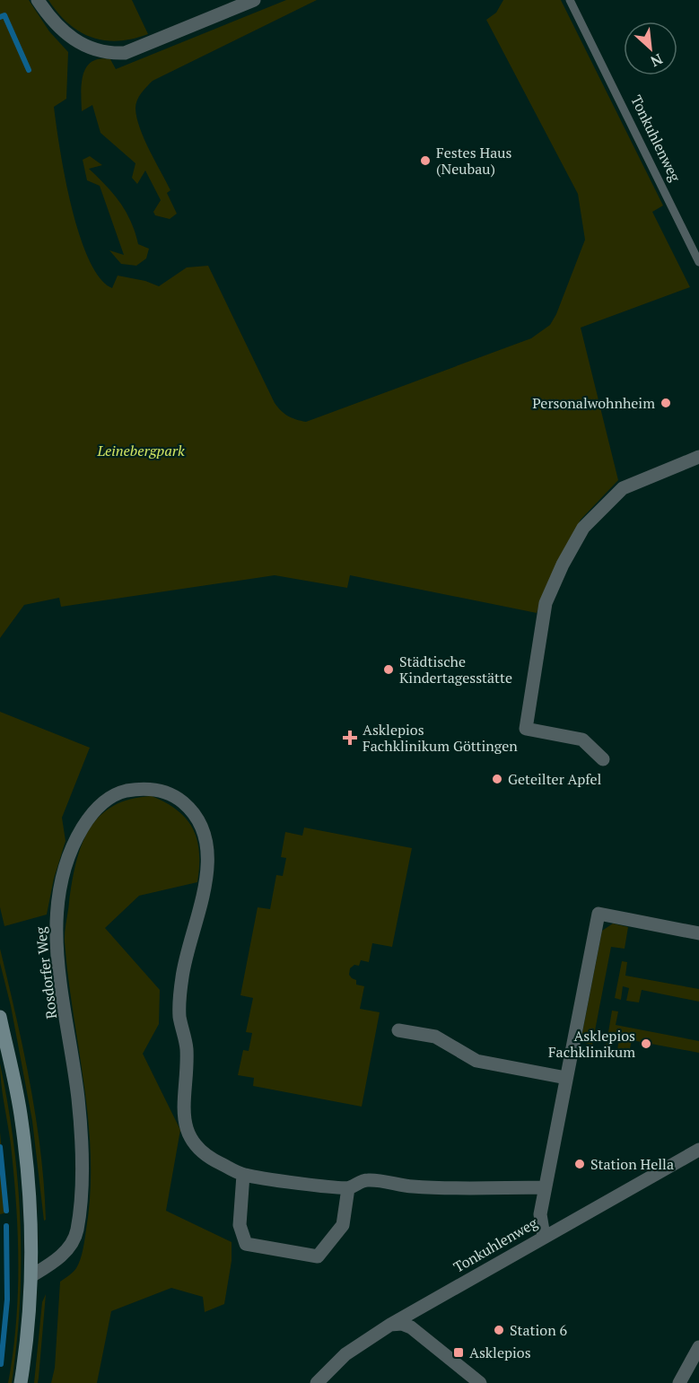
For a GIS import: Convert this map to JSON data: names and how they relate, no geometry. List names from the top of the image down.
{
  "streets": {
    "street": ["Tonkuhlenweg", "Rosdorfer Weg"]
  },
  "parks": ["Leinebergpark"],
  "places": {
    "other": [
      "Festes Haus (Neubau)",
      "Personalwohnheim",
      "Städtische Kindertagesstätte",
      "Geteilter Apfel",
      "Asklepios Fachklinikum",
      "Station Hella",
      "Station 6"
    ],
    "health": ["Asklepios Fachklinikum Göttingen"],
    "transit": ["Asklepios"]
  },
  "north": "bottom right"
}
